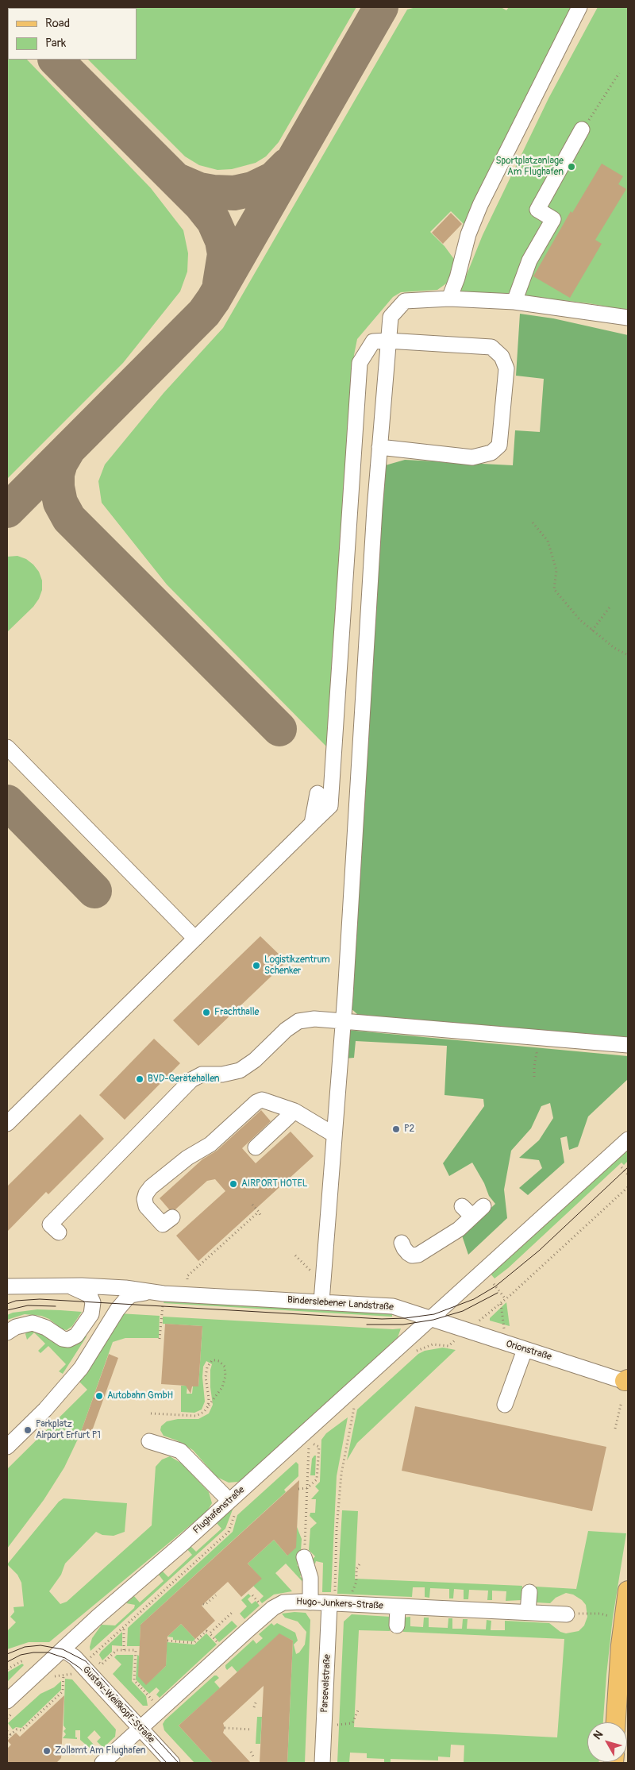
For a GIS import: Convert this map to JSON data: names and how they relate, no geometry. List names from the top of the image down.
{
  "streets": {
    "street": [
      "Binderslebener Landstraße",
      "Orionstraße",
      "Flughafenstraße",
      "Hugo-Junkers-Straße",
      "Parsevalstraße",
      "Gustav-Weißkopf-Straße"
    ]
  },
  "crossings": [
    ["Binderslebener Landstraße", "Orionstraße"],
    ["Binderslebener Landstraße", "Flughafenstraße"],
    ["Orionstraße", "Flughafenstraße"],
    ["Flughafenstraße", "Gustav-Weißkopf-Straße"],
    ["Hugo-Junkers-Straße", "Parsevalstraße"],
    ["Hugo-Junkers-Straße", "Gustav-Weißkopf-Straße"]
  ],
  "places": [
    "Sportplatzanlage Am Flughafen",
    "Logistikzentrum Schenker",
    "Frachthalle",
    "BVD-Gerätehallen",
    "P2",
    "AIRPORT HOTEL",
    "Autobahn GmbH",
    "Parkplatz Airport Erfurt P1",
    "Zollamt Am Flughafen"
  ],
  "legend": ["Road", "Park"],
  "north": "top left"
}
